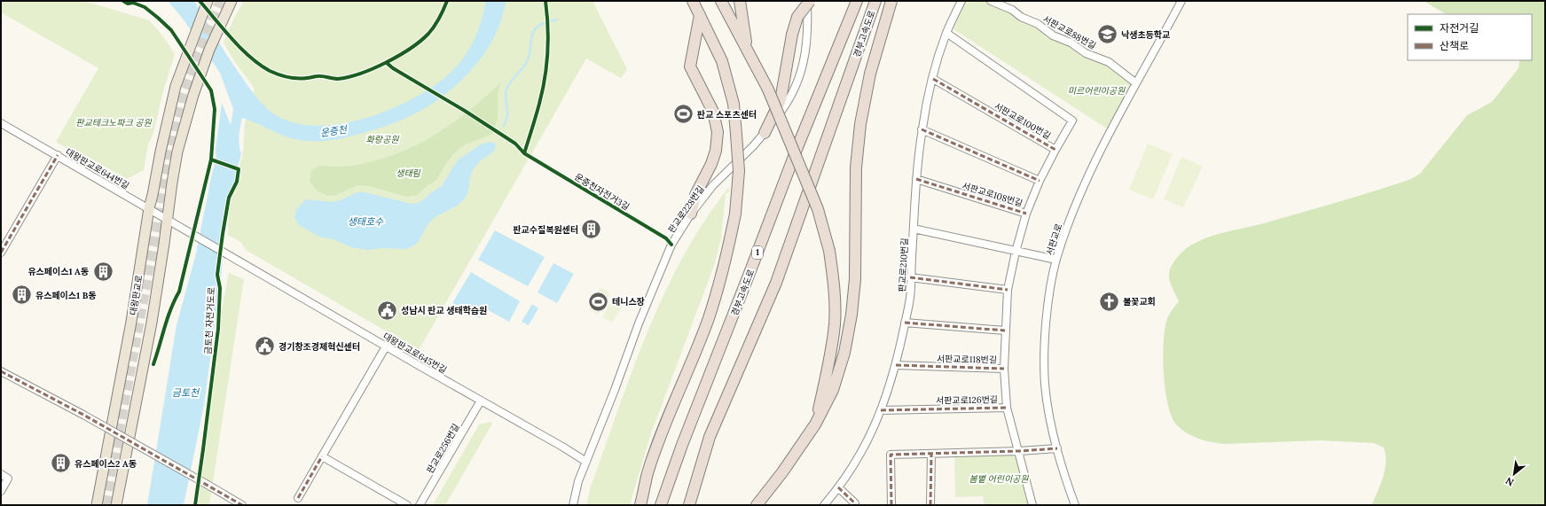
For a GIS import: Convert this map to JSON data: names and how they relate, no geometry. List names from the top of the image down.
{
  "streets": {
    "highway": ["경부고속도로", "1"],
    "main road": ["대왕판교로"],
    "street": [
      "서판교로88번길",
      "서판교로100번길",
      "대왕판교로644번길",
      "서판교로108번길",
      "판교로228번길",
      "서판교로",
      "판교로210번길",
      "대왕판교로645번길",
      "서판교로118번길",
      "서판교로126번길",
      "판교로256번길"
    ],
    "cycle path": ["운중천자전거3길", "금토천 자전거도로"]
  },
  "crossings": [
    ["서판교로88번길", "서판교로"],
    ["서판교로100번길", "서판교로108번길"],
    ["서판교로100번길", "판교로210번길"],
    ["대왕판교로644번길", "대왕판교로"],
    ["대왕판교로644번길", "대왕판교로645번길"],
    ["서판교로108번길", "판교로210번길"],
    ["서판교로108번길", "서판교로118번길"],
    ["판교로228번길", "대왕판교로645번길"],
    ["판교로210번길", "서판교로118번길"],
    ["판교로210번길", "서판교로126번길"],
    ["대왕판교로645번길", "판교로256번길"]
  ],
  "water": ["운중천", "생태호수", "금토천"],
  "parks": [
    "미르어린이공원",
    "판교테크노파크 공원",
    "화랑공원",
    "생태림",
    "봄볕 어린이공원"
  ],
  "places": {
    "school or university": ["낙생초등학교"],
    "sports": ["판교 스포츠센터", "테니스장"],
    "building": [
      "판교수질복원센터",
      "유스페이스1 A동",
      "유스페이스1 B동",
      "유스페이스2 A동"
    ],
    "church": ["불꽃교회"],
    "public building": ["성남시 판교 생태학습원", "경기창조경제혁신센터"]
  },
  "legend": ["자전거길", "산책로"],
  "north": "bottom left"
}
